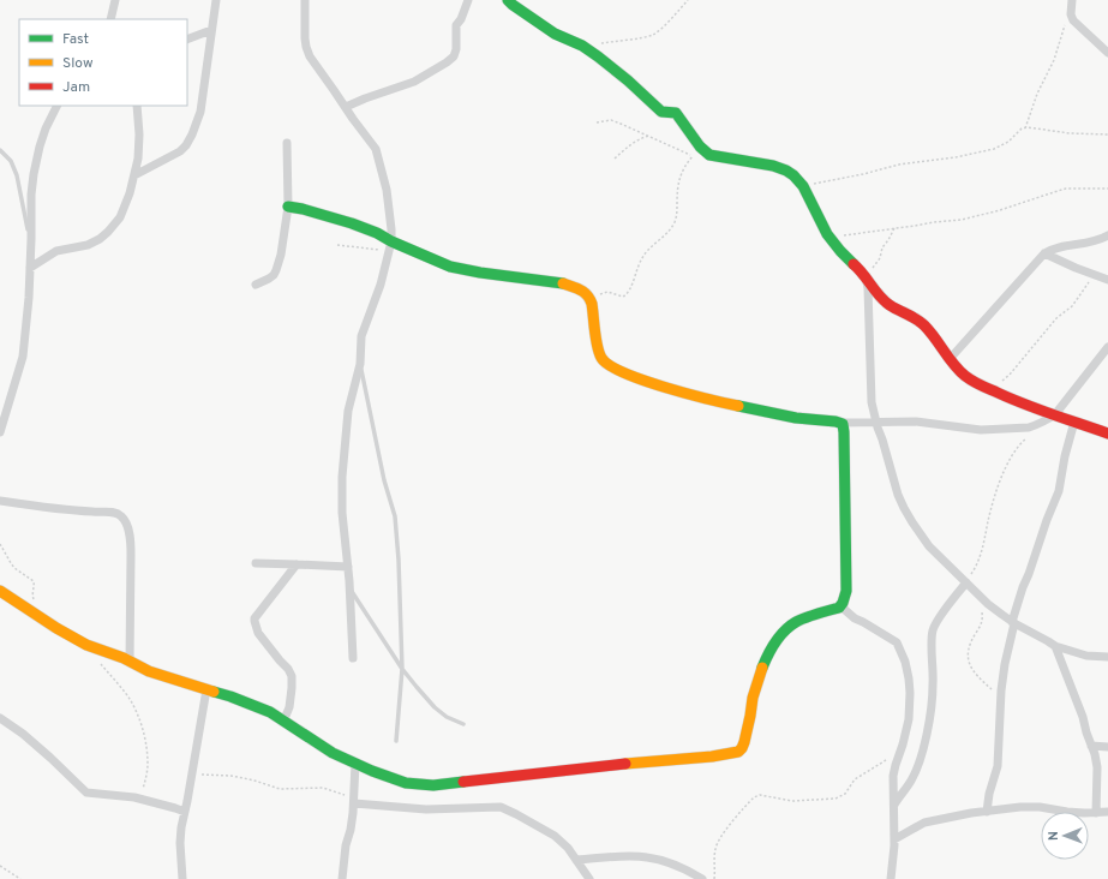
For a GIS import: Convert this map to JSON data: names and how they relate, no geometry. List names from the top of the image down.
{
  "legend": ["Fast", "Slow", "Jam"],
  "north": "left"
}
